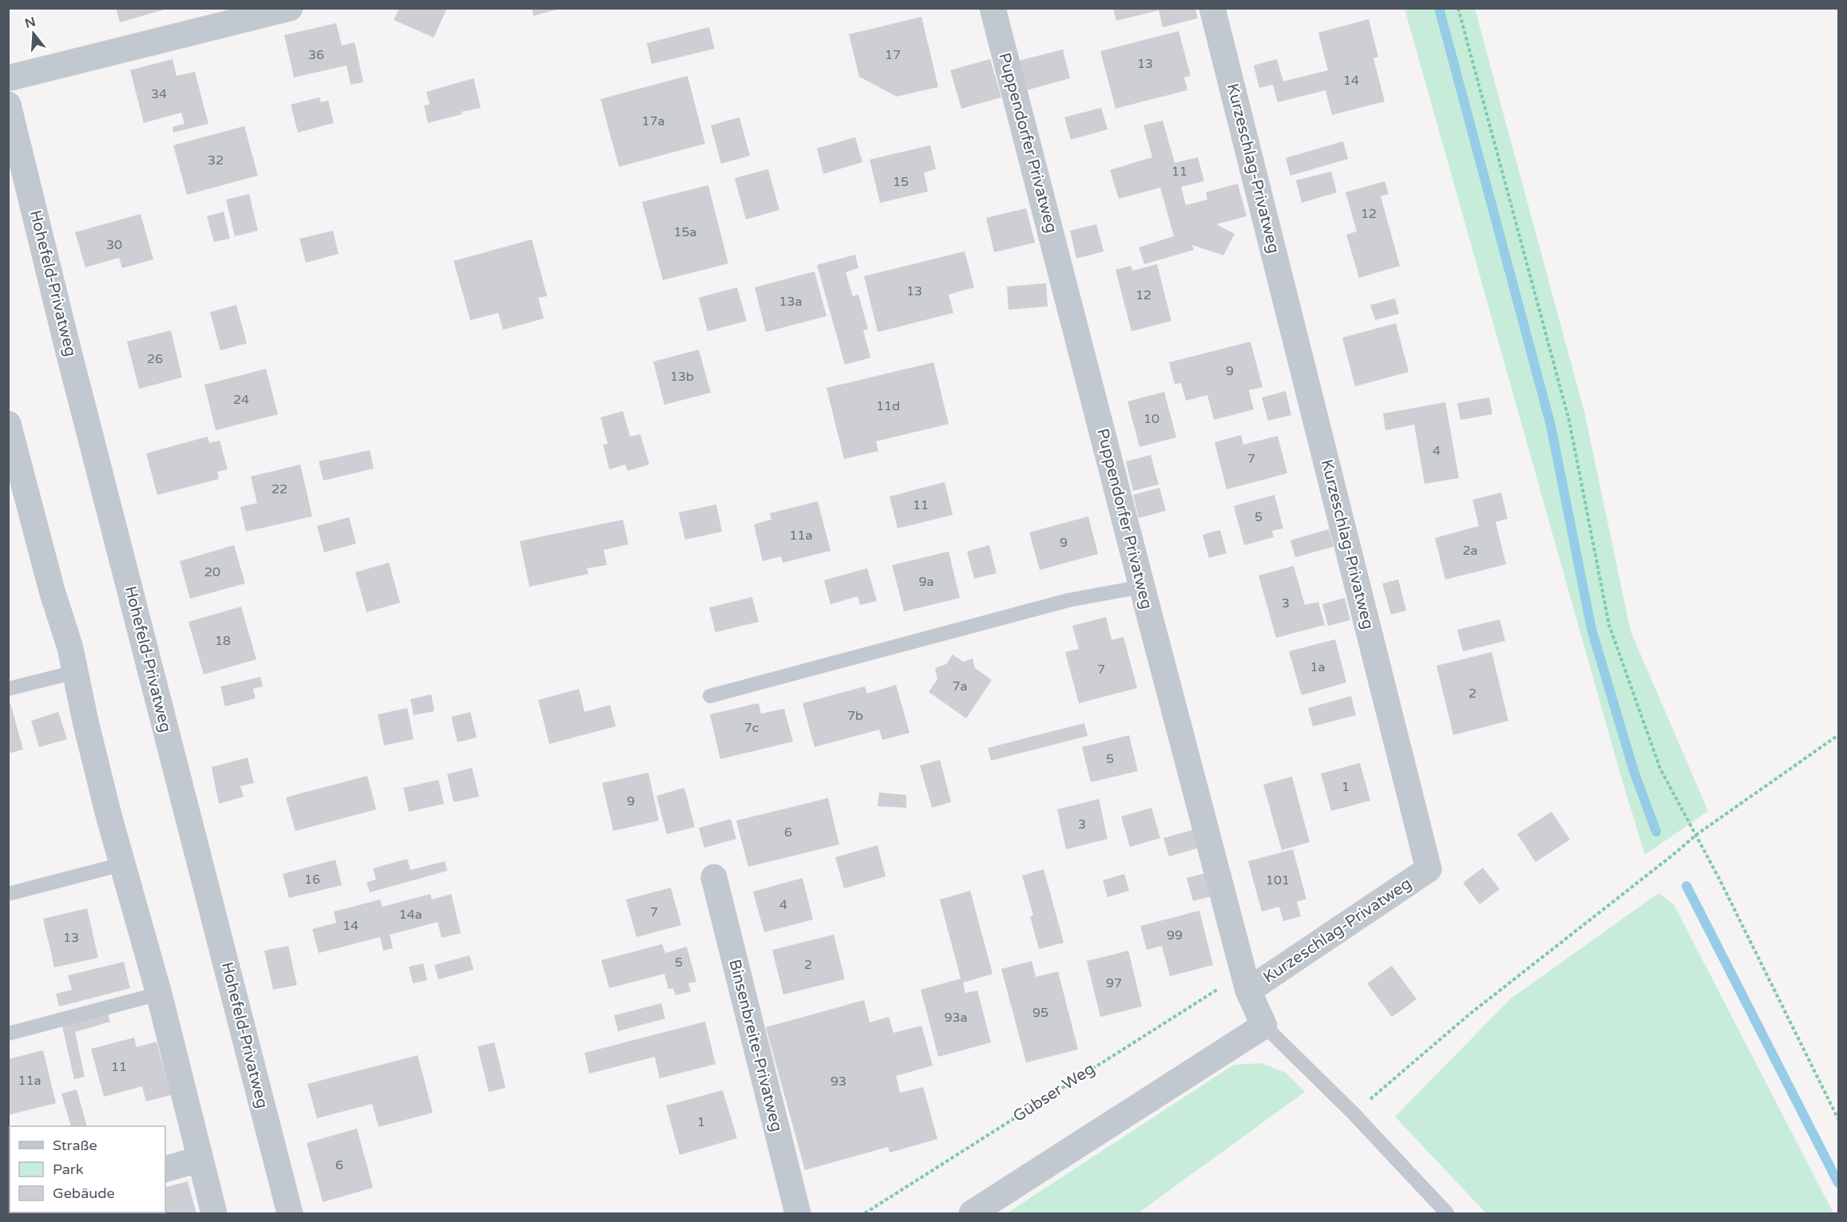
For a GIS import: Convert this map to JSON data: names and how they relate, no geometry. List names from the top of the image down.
{
  "streets": {
    "street": [
      "Puppendorfer Privatweg",
      "Kurzeschlag-Privatweg",
      "Hohefeld-Privatweg",
      "Binsenbreite-Privatweg"
    ],
    "path": ["Gübser Weg"]
  },
  "crossings": [
    ["Puppendorfer Privatweg", "Kurzeschlag-Privatweg"],
    ["Puppendorfer Privatweg", "Gübser Weg"],
    ["Kurzeschlag-Privatweg", "Gübser Weg"]
  ],
  "house_numbers": [
    "36",
    "17",
    "13",
    "14",
    "34",
    "17a",
    "32",
    "11",
    "15",
    "12",
    "15a",
    "30",
    "13",
    "12",
    "13a",
    "26",
    "9",
    "13b",
    "24",
    "11d",
    "10",
    "4",
    "7",
    "22",
    "11",
    "5",
    "11a",
    "9",
    "2a",
    "20",
    "9a",
    "3",
    "18",
    "1a",
    "7",
    "7a",
    "2",
    "7b",
    "7c",
    "5",
    "1",
    "9",
    "3",
    "6",
    "16",
    "101",
    "4",
    "7",
    "14a",
    "14",
    "99",
    "13",
    "5",
    "2",
    "97",
    "95",
    "93a",
    "11",
    "11a",
    "93",
    "1",
    "6"
  ],
  "legend": ["Straße", "Park", "Gebäude"],
  "north": "top"
}
